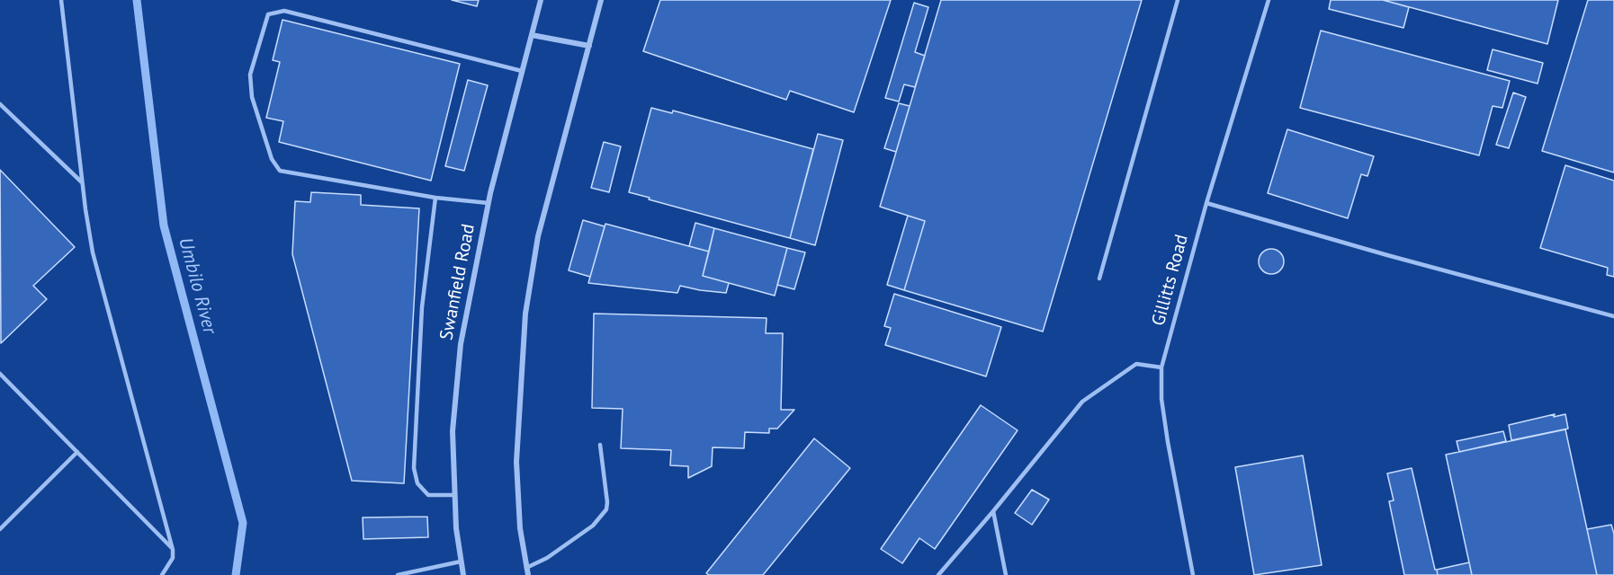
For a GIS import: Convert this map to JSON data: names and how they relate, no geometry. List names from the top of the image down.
{
  "streets": {
    "street": ["Swanfield Road"],
    "lane": ["Gillitts Road"]
  },
  "water": ["Umbilo River"]
}
